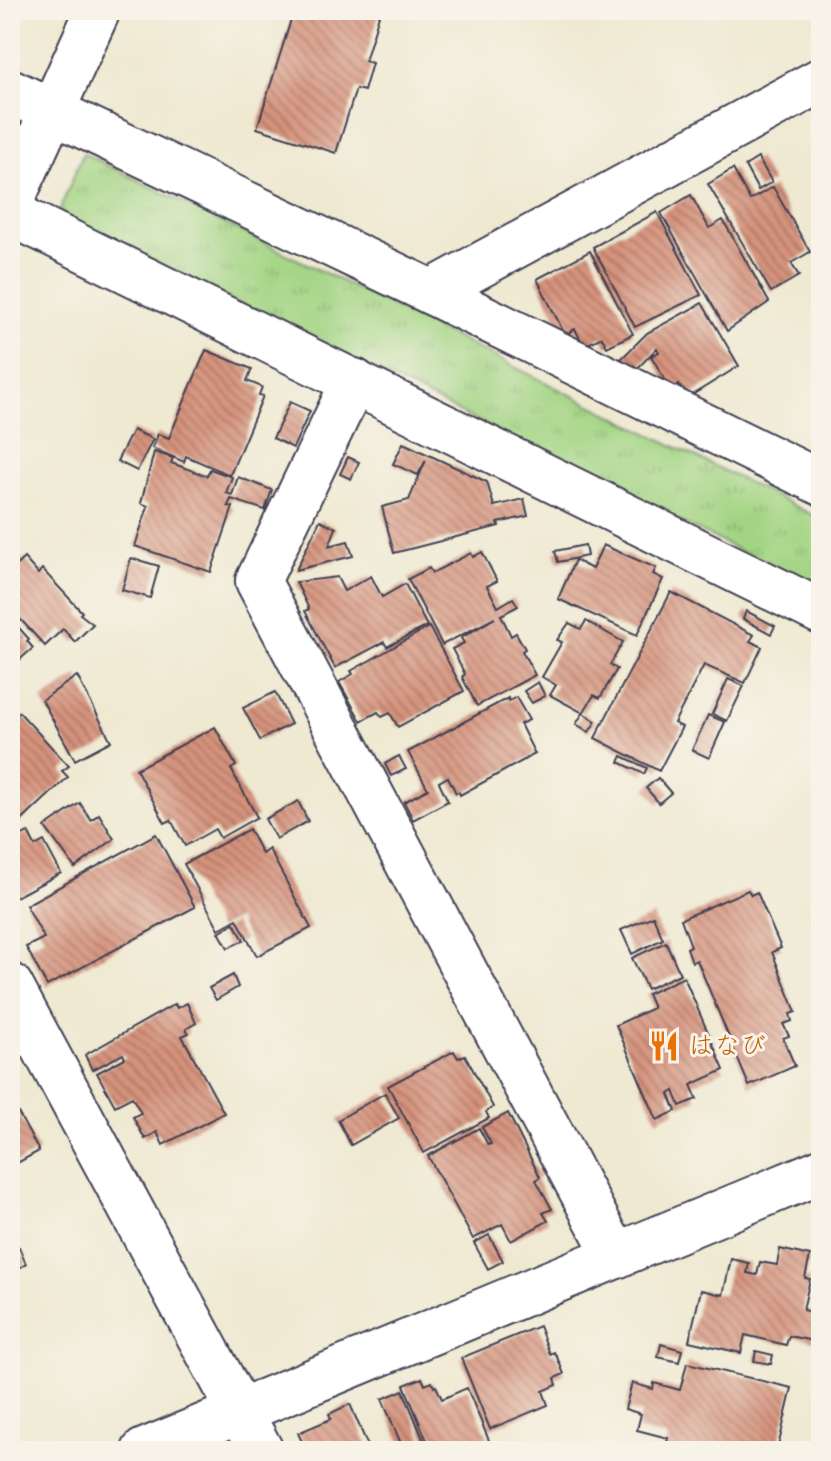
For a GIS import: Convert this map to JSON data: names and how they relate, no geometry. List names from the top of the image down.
{
  "places": {
    "restaurant": ["はなび"]
  }
}
